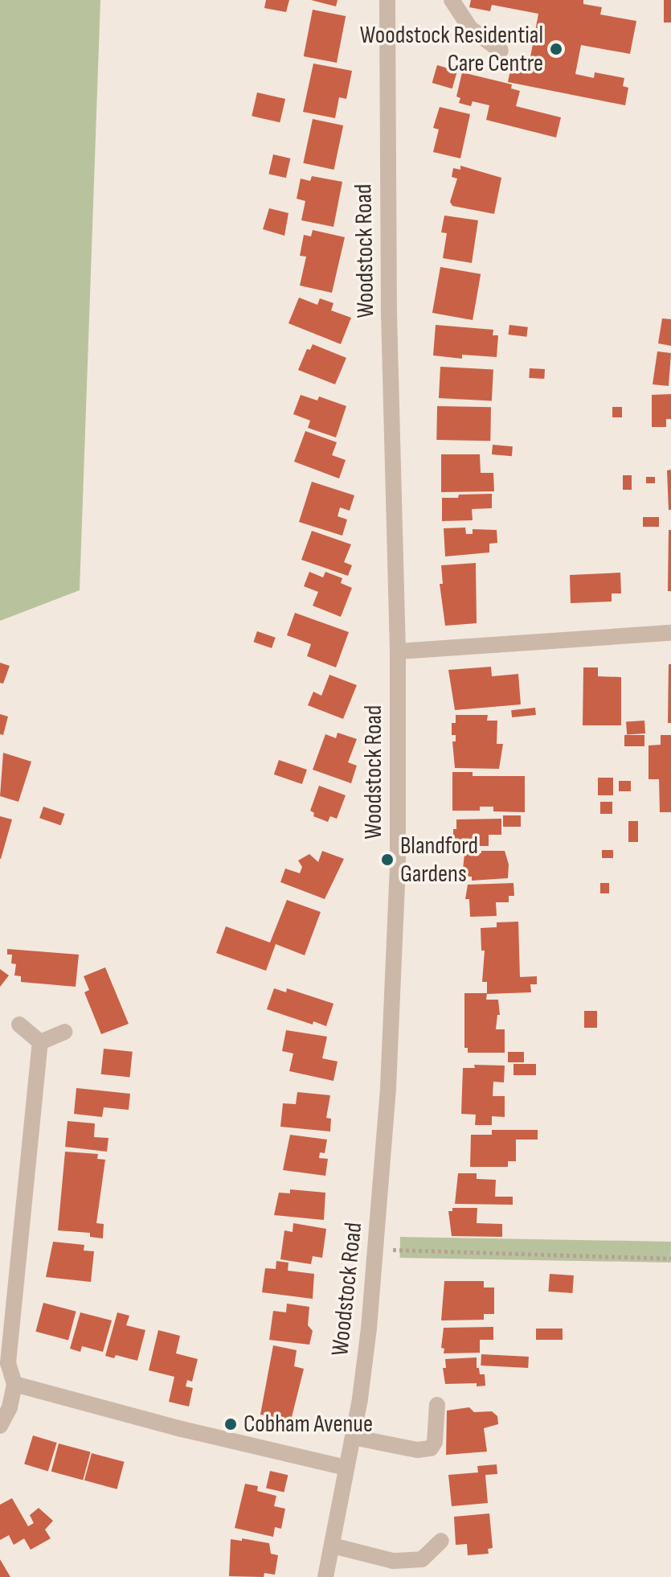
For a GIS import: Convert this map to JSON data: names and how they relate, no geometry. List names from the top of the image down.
{
  "streets": {
    "street": ["Woodstock Road"]
  },
  "places": ["Woodstock Residential Care Centre", "Blandford Gardens", "Cobham Avenue"]
}
